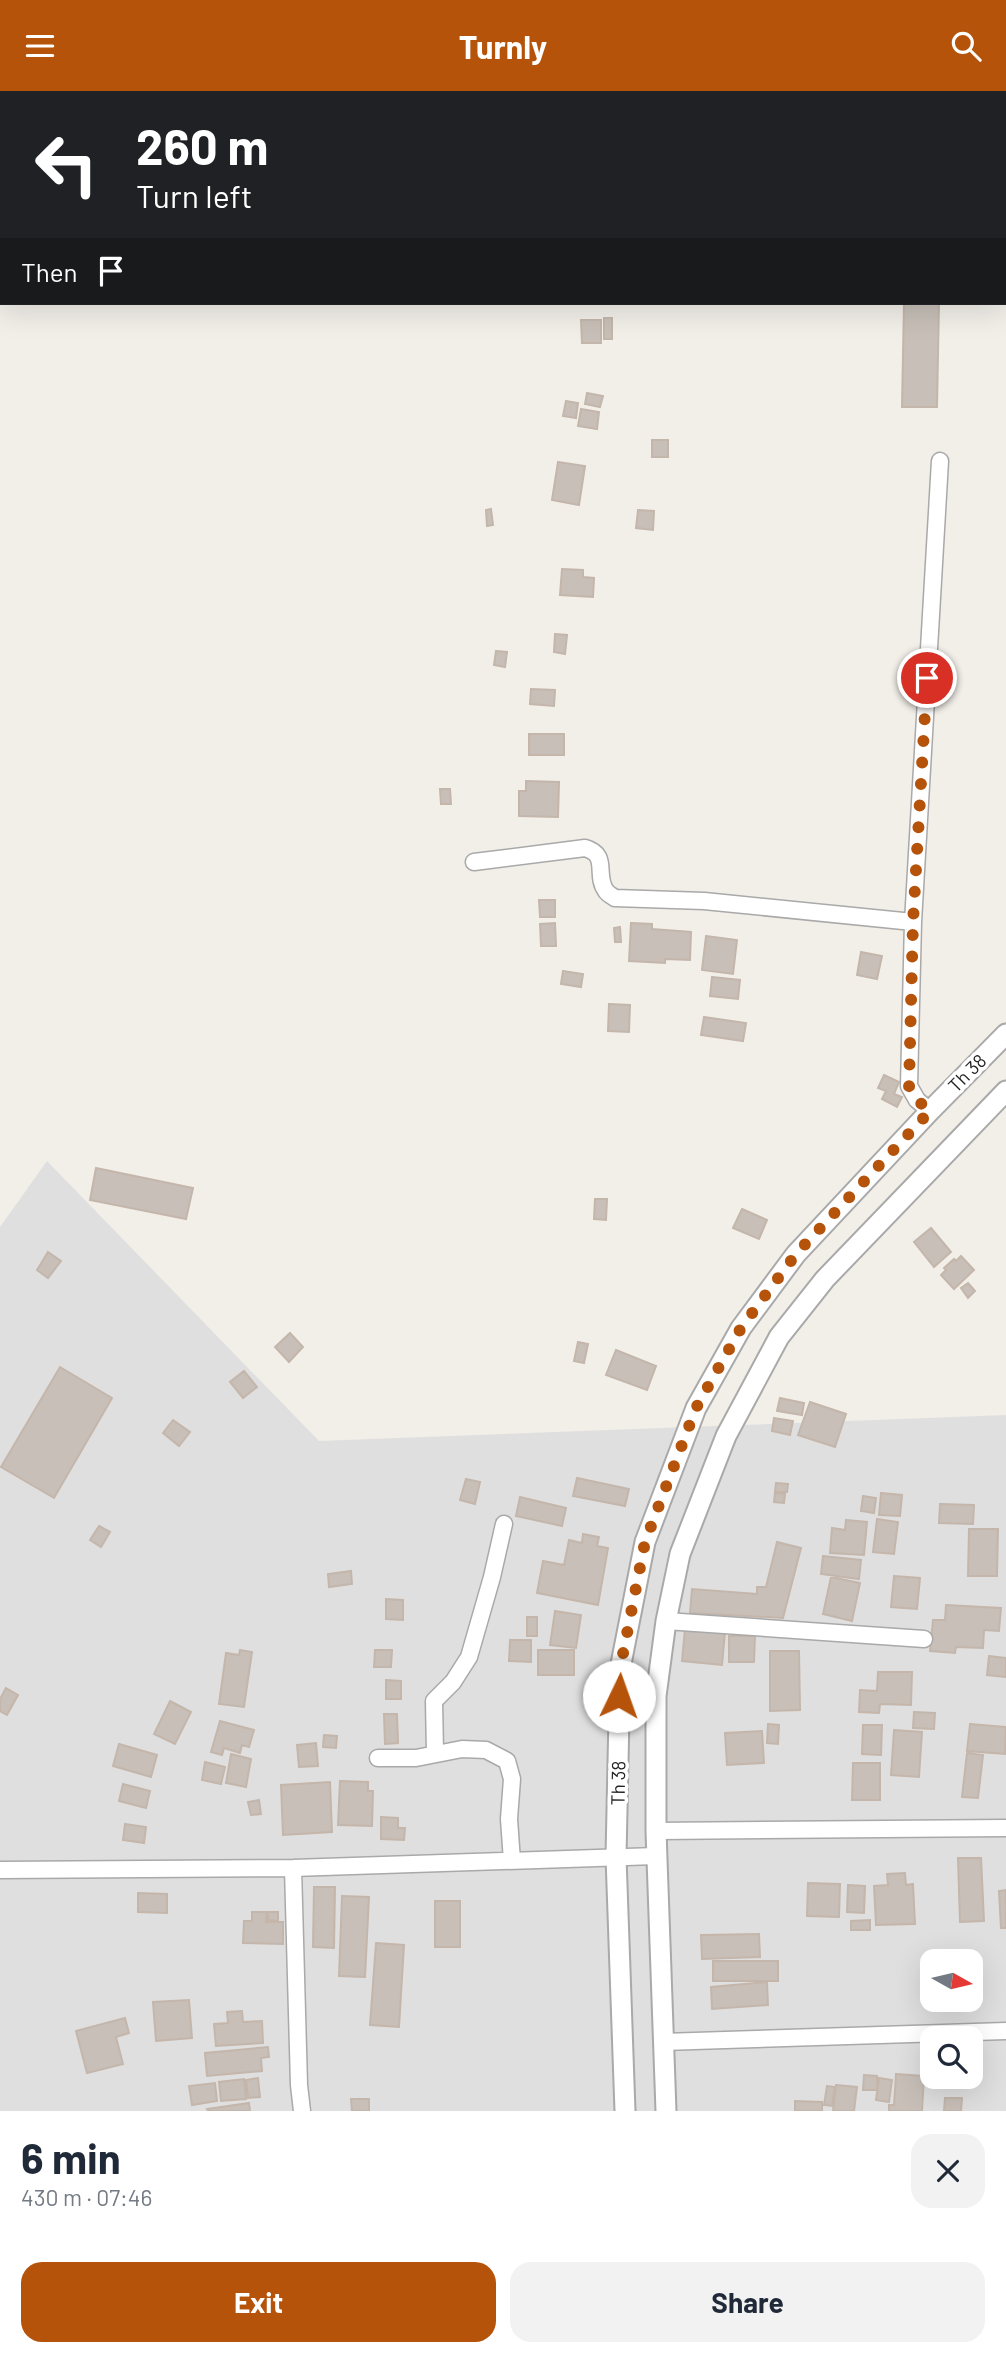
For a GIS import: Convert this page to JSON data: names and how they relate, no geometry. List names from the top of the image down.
{
  "streets": {
    "street": ["Th 38"]
  },
  "north": "right",
  "page": {
    "header": "Turnly",
    "turn": ["260 m", "Turn left"],
    "then": "Then",
    "heading": ["6 min", "430 m · 07:46"],
    "buttons": ["Exit", "Share"]
  }
}
